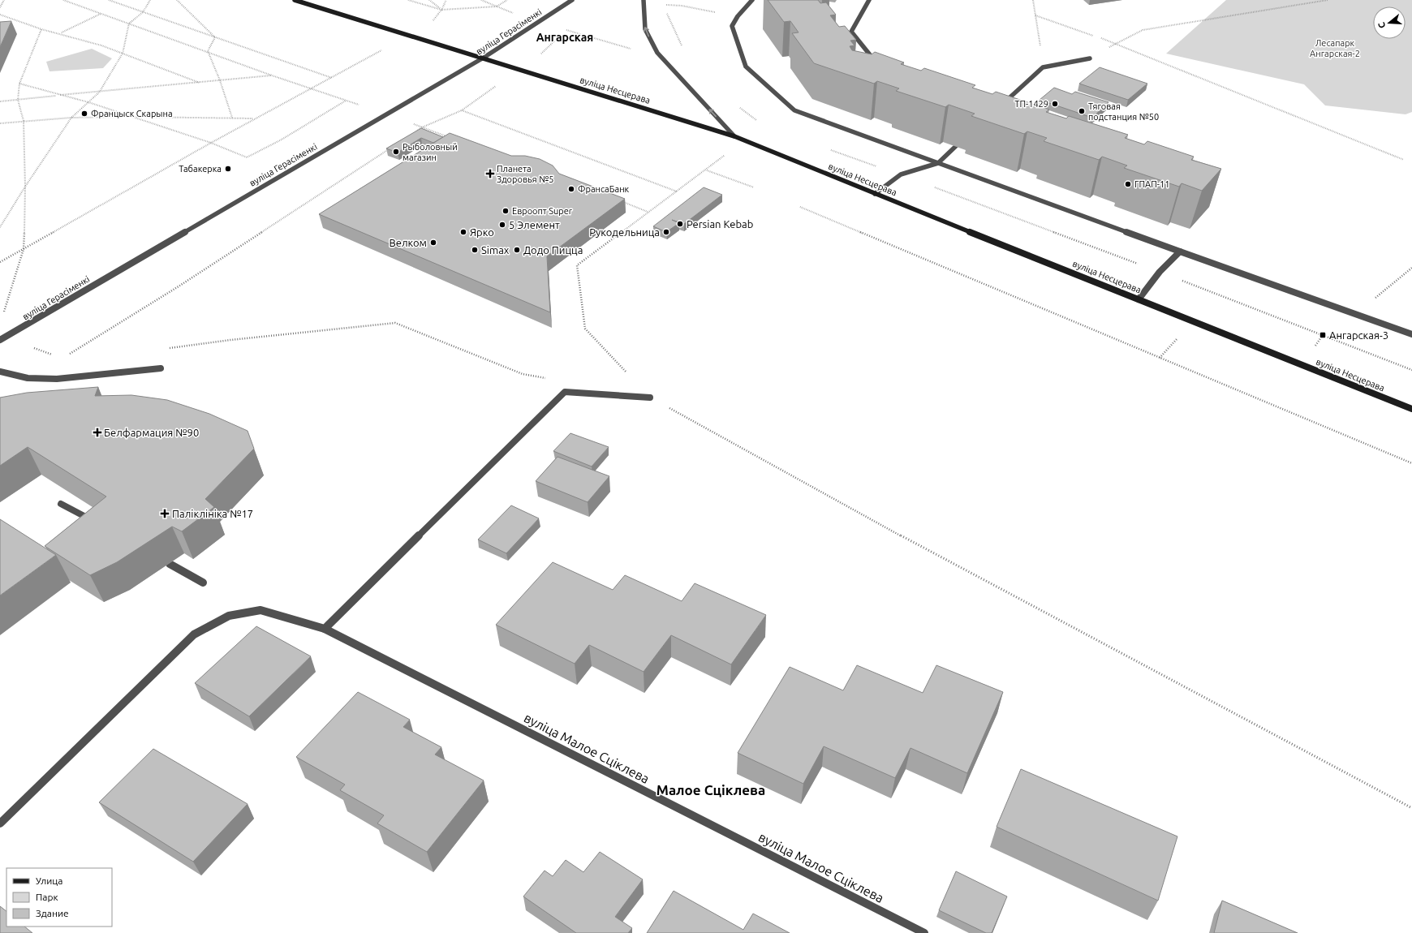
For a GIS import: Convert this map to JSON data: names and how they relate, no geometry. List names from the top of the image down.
{
  "streets": {
    "main road": ["вуліца Несцерава"],
    "street": ["вуліца Герасіменкі", "вуліца Малое Сціклева"]
  },
  "crossings": [
    ["вуліца Герасіменкі", "вуліца Несцерава"]
  ],
  "districts": ["Ангарская", "Малое Сціклева"],
  "parks": ["Лесапарк Ангарская-2"],
  "places": {
    "other": [
      "ТП-1429",
      "Тяговая подстанция №50",
      "Францыск Скарына",
      "Рыболовный магазин",
      "Табакерка",
      "ГПАП-11",
      "ФрансаБанк",
      "Евроопт Super",
      "Persian Kebab",
      "5 Элемент",
      "Ярко",
      "Рукодельница",
      "Велком",
      "Simax",
      "Додо Пицца"
    ],
    "health": ["Планета Здоровья №5", "Белфармация №90", "Паліклініка №17"],
    "transit": ["Ангарская-3"]
  },
  "legend": ["Улица", "Парк", "Здание"],
  "north": "left"
}
